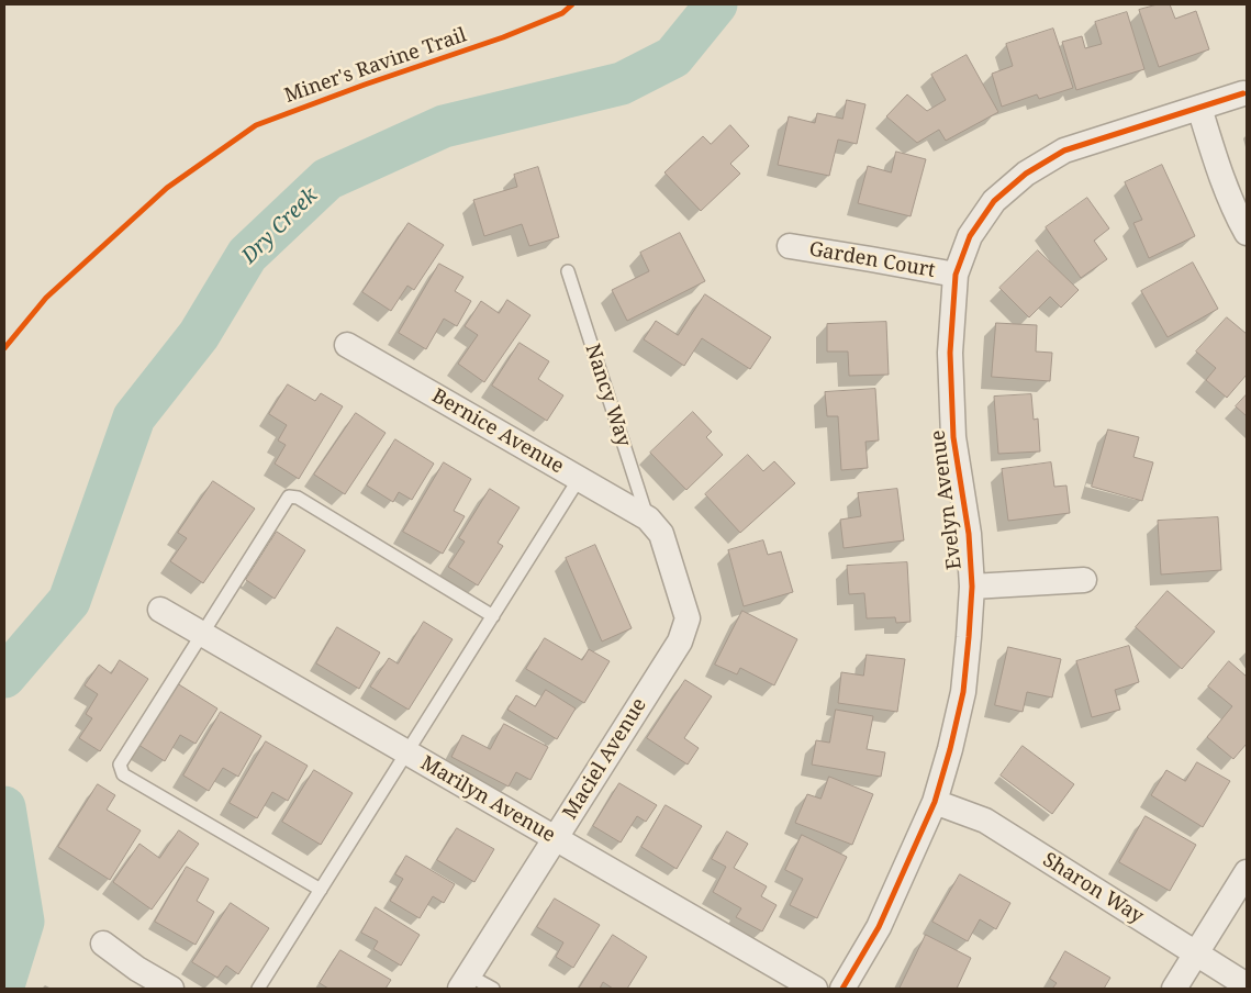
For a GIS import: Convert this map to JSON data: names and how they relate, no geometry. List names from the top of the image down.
{
  "streets": {
    "street": [
      "Garden Court",
      "Bernice Avenue",
      "Evelyn Avenue",
      "Maciel Avenue",
      "Marilyn Avenue",
      "Sharon Way"
    ],
    "lane": ["Nancy Way"],
    "cycle path": ["Miner's Ravine Trail"]
  },
  "crossings": [
    ["Garden Court", "Evelyn Avenue"],
    ["Nancy Way", "Bernice Avenue"],
    ["Nancy Way", "Maciel Avenue"],
    ["Bernice Avenue", "Maciel Avenue"],
    ["Evelyn Avenue", "Sharon Way"],
    ["Maciel Avenue", "Marilyn Avenue"]
  ],
  "water": ["Dry Creek"]
}
